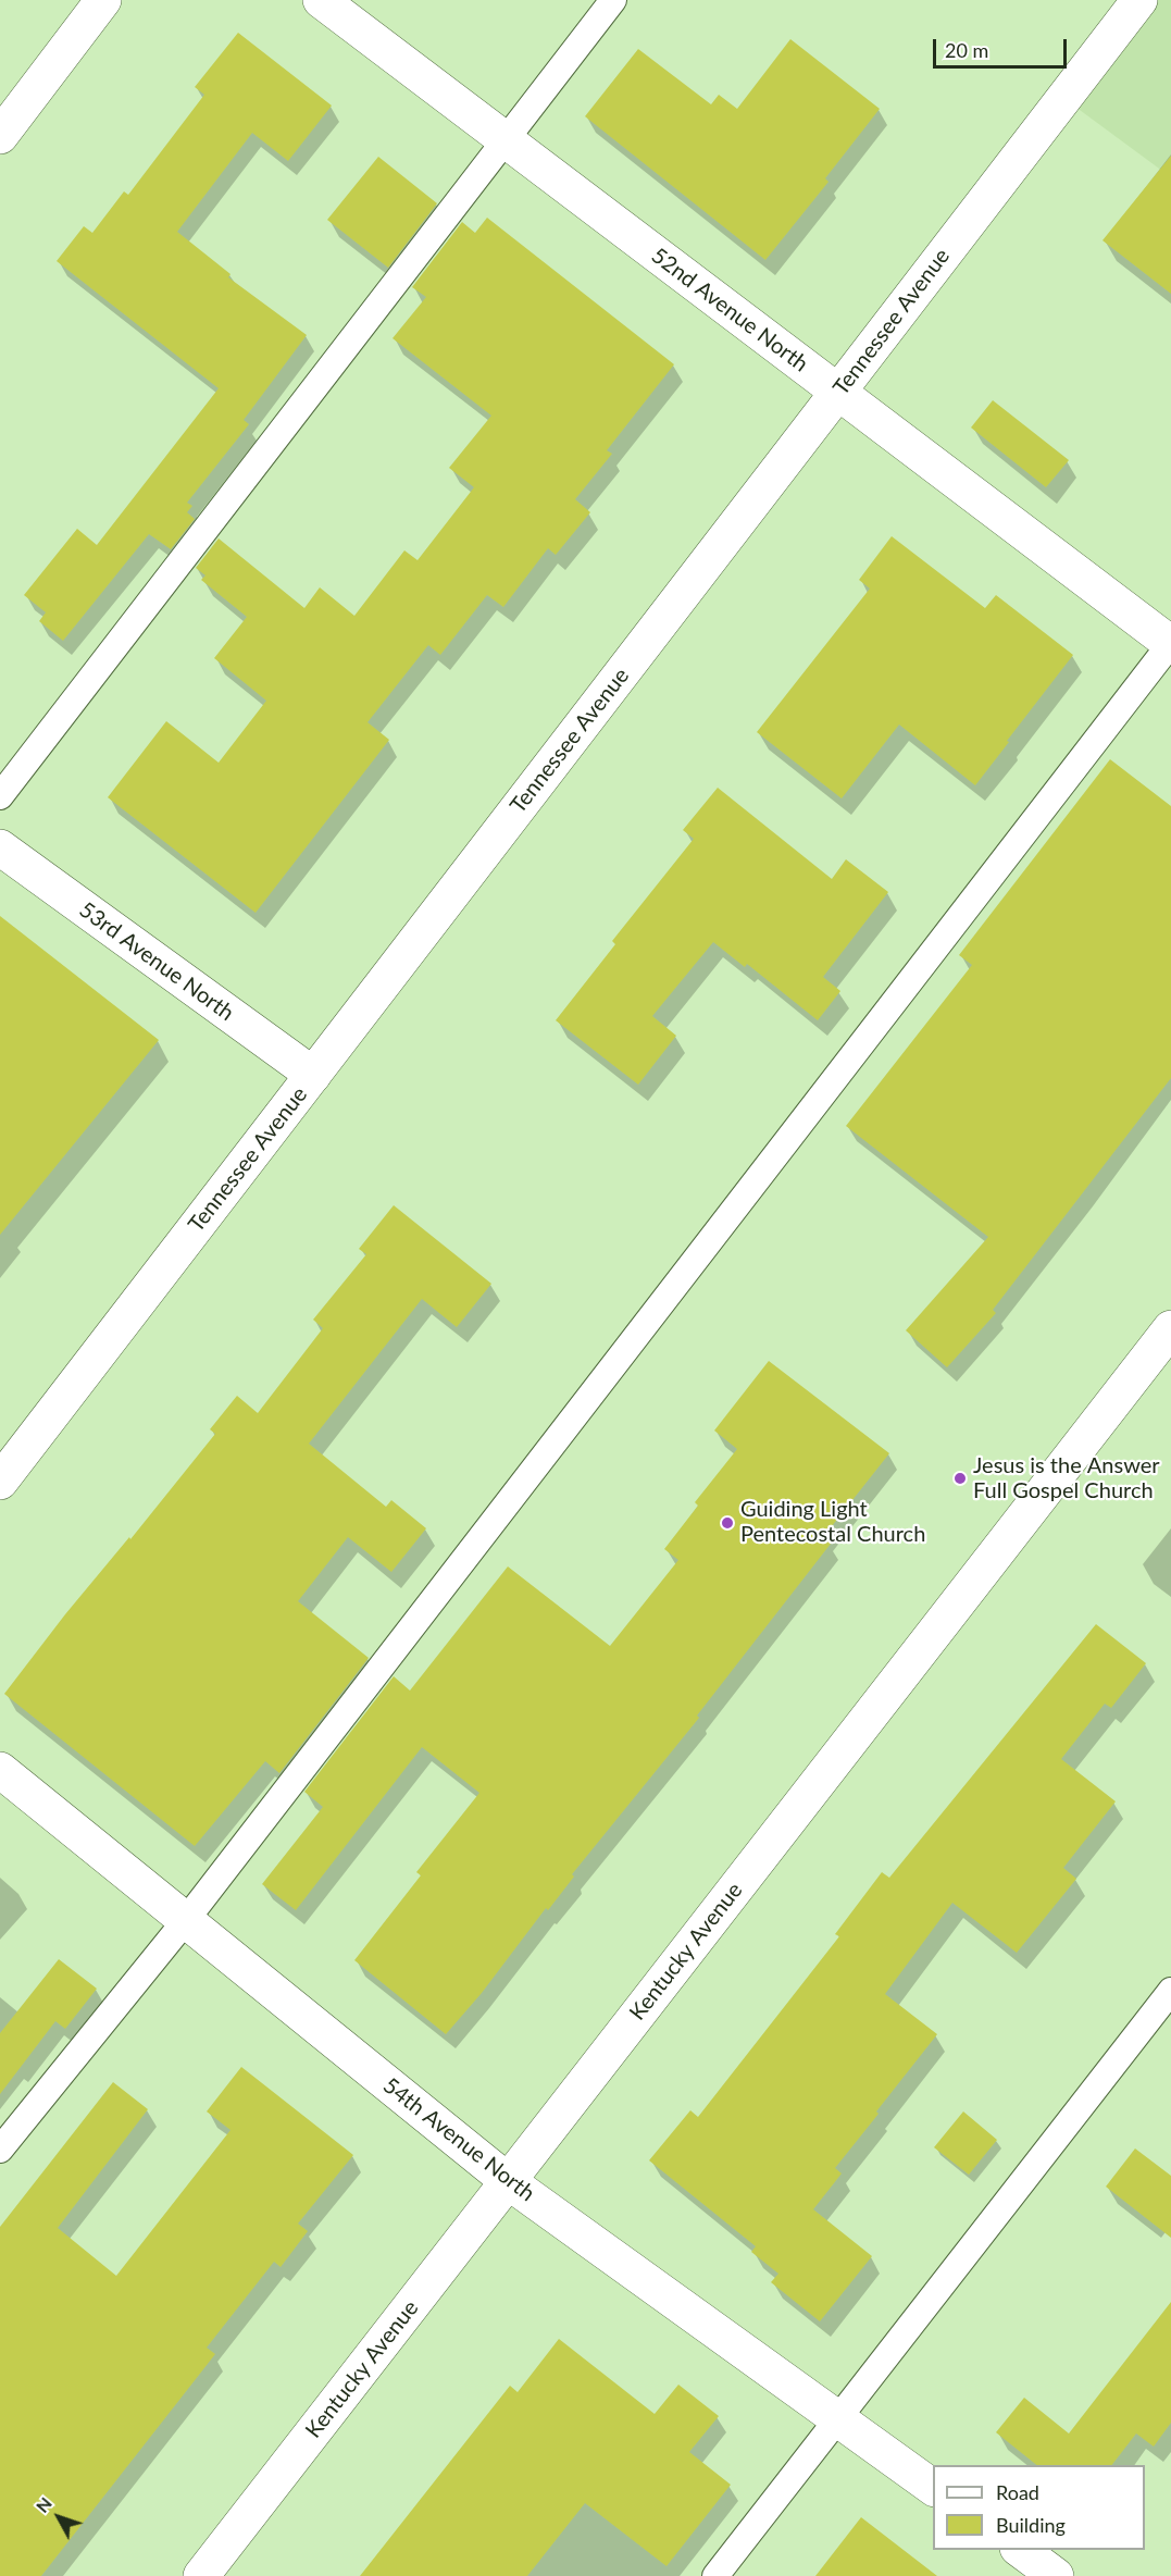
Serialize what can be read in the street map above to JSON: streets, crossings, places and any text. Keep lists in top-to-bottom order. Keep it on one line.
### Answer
{"streets":{"street":["52nd Avenue North","Tennessee Avenue","53rd Avenue North","Kentucky Avenue","54th Avenue North"]},"crossings":[["52nd Avenue North","Tennessee Avenue"],["Tennessee Avenue","53rd Avenue North"],["Kentucky Avenue","54th Avenue North"]],"places":["Jesus is the Answer Full Gospel Church","Guiding Light Pentecostal Church"],"legend":["Road","Building"],"scale_bar":"20 m","north":"top left"}
